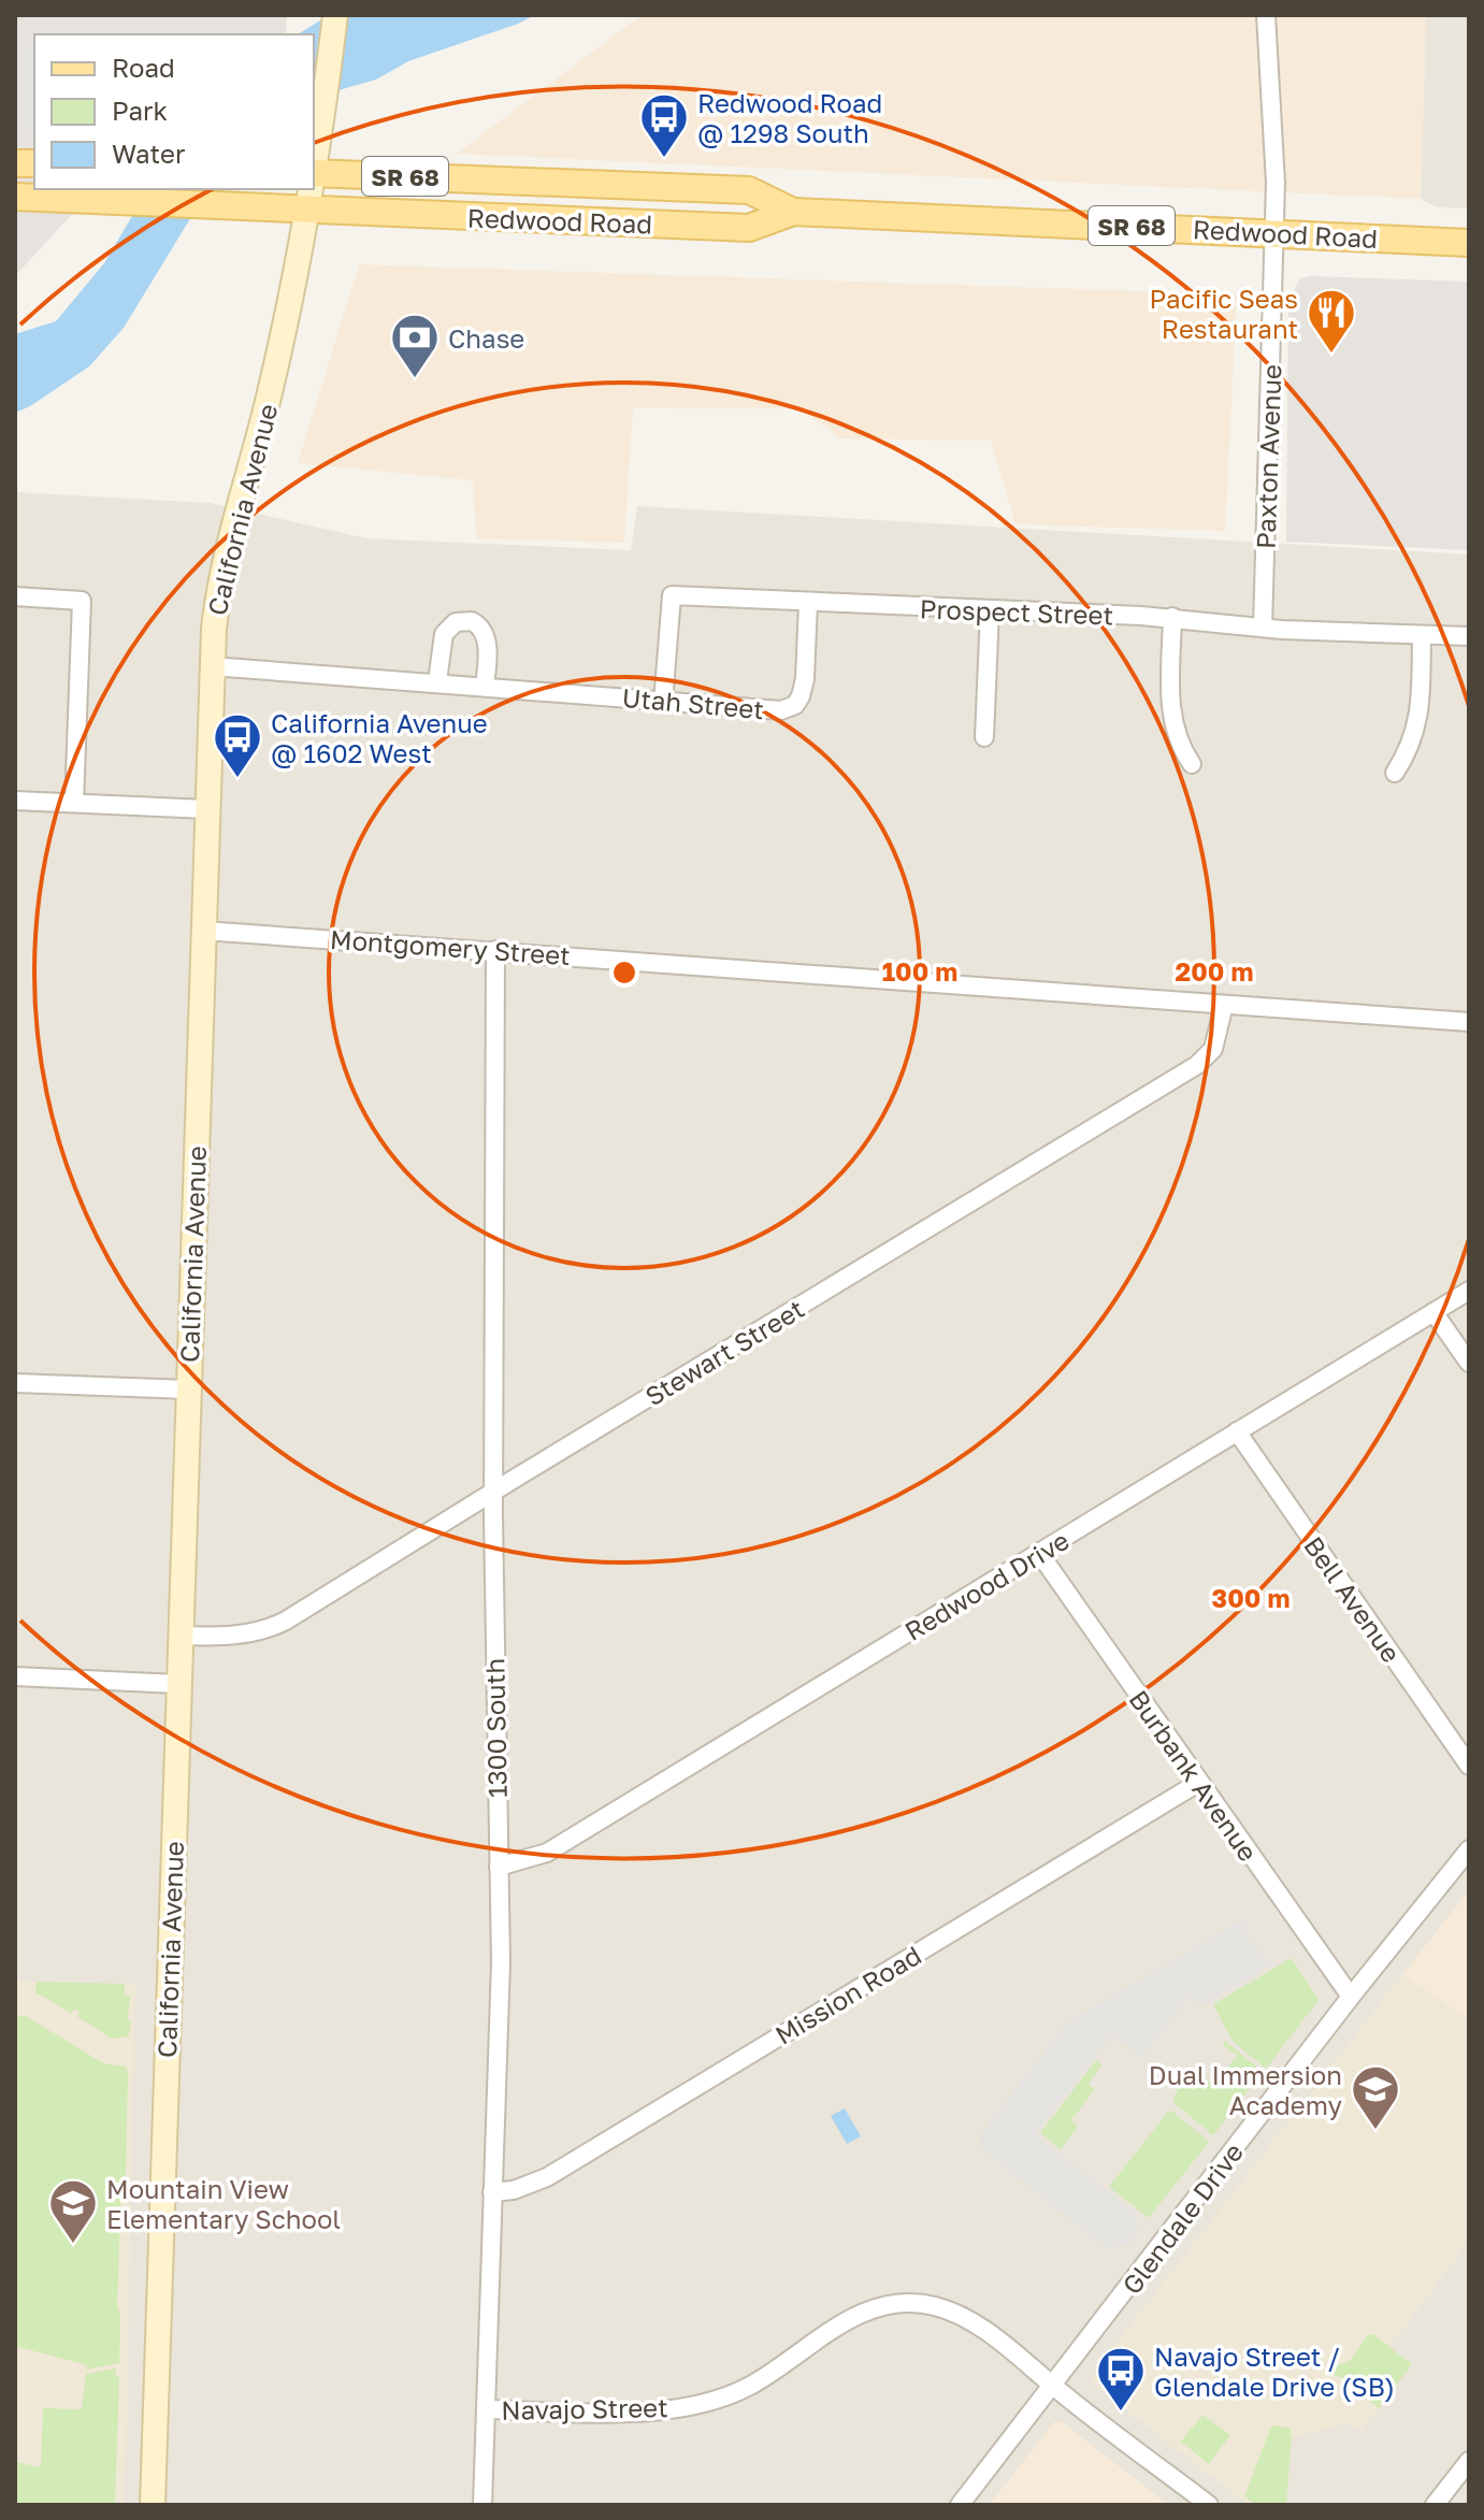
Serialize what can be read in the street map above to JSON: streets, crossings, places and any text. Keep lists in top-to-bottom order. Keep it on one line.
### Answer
{"streets":{"main road":["SR 68","Redwood Road","California Avenue"],"street":["Paxton Avenue","Prospect Street","Utah Street","Montgomery Street","Stewart Street","Redwood Drive","Bell Avenue","1300 South","Burbank Avenue","Mission Road","Glendale Drive","Navajo Street"]},"crossings":[["Redwood Road","Paxton Avenue"],["Redwood Road","California Avenue"],["Paxton Avenue","Prospect Street"],["California Avenue","Utah Street"],["California Avenue","Montgomery Street"],["California Avenue","Stewart Street"],["Prospect Street","Utah Street"],["Montgomery Street","Stewart Street"],["Montgomery Street","1300 South"],["Stewart Street","1300 South"],["Redwood Drive","Bell Avenue"],["Redwood Drive","1300 South"],["Redwood Drive","Burbank Avenue"],["1300 South","Mission Road"],["1300 South","Navajo Street"],["Burbank Avenue","Mission Road"],["Burbank Avenue","Glendale Drive"],["Glendale Drive","Navajo Street"]],"places":{"bus stop":["Redwood Road @ 1298 South","California Avenue @ 1602 West","Navajo Street / Glendale Drive (SB)"],"restaurant":["Pacific Seas Restaurant"],"bank":["Chase"],"school or university":["Dual Immersion Academy","Mountain View Elementary School"]},"legend":["Road","Park","Water"],"rings":["100 m","200 m","300 m"]}
